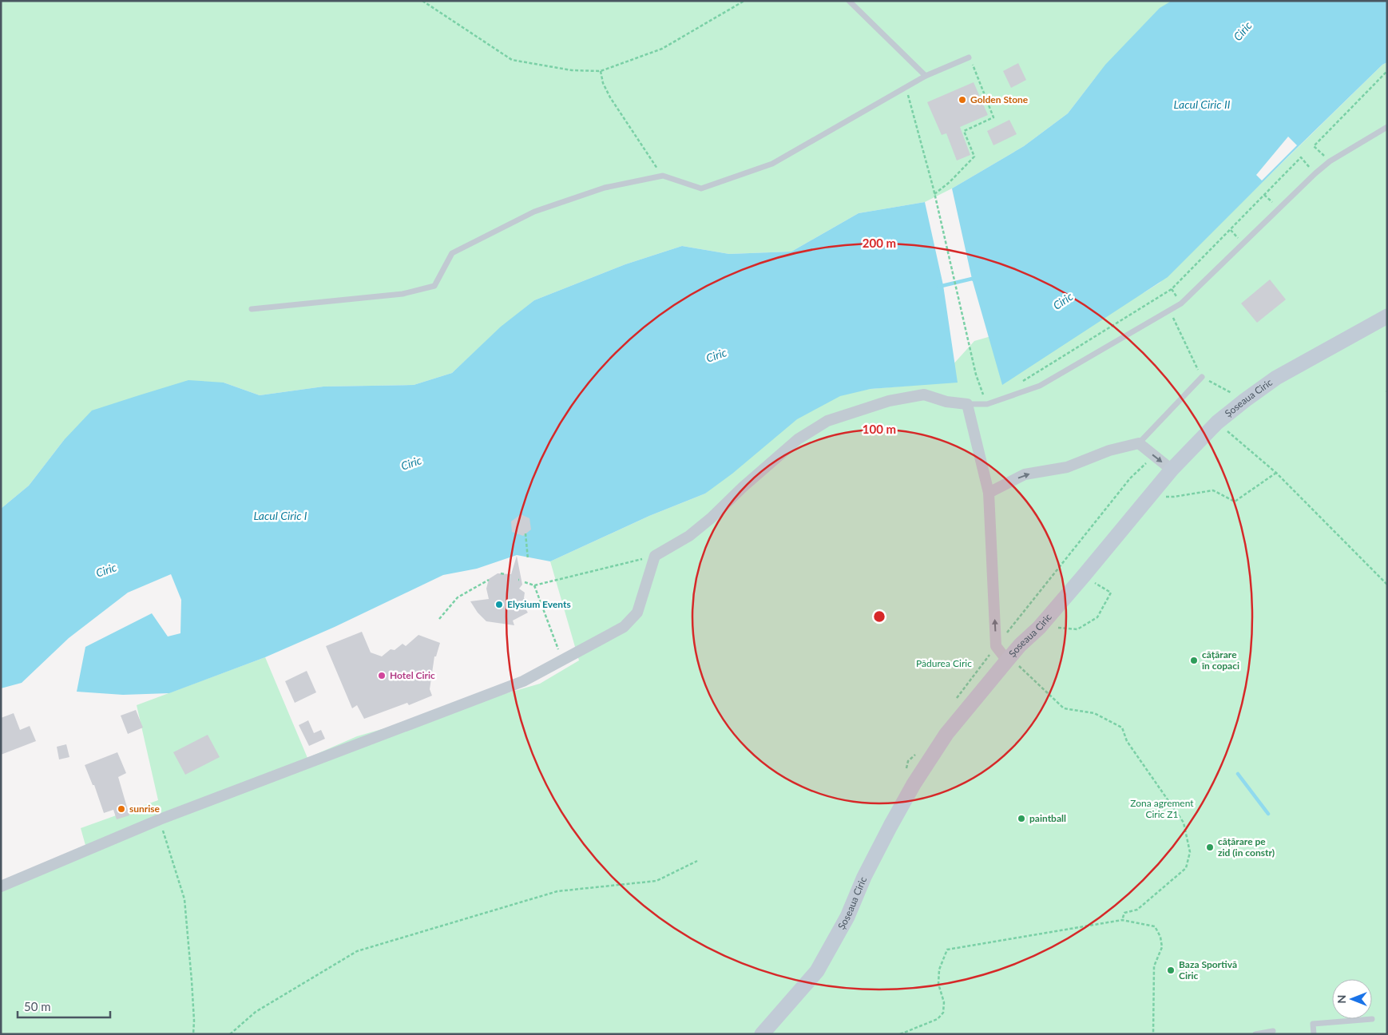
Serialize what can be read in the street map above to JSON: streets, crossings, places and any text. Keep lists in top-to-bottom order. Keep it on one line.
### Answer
{"streets":{"main road":["Șoseaua Ciric"]},"water":["Ciric","Lacul Ciric II","Lacul Ciric I"],"parks":["Pădurea Ciric","Zona agrement Ciric Z1"],"places":["Golden Stone","Elysium Events","cățărare în copaci","Hotel Ciric","sunrise","paintball","cățărare pe zid (in constr)","Baza Sportivă Ciric"],"scale_bar":"50 m","north":"left","rings":["200 m","100 m"]}
